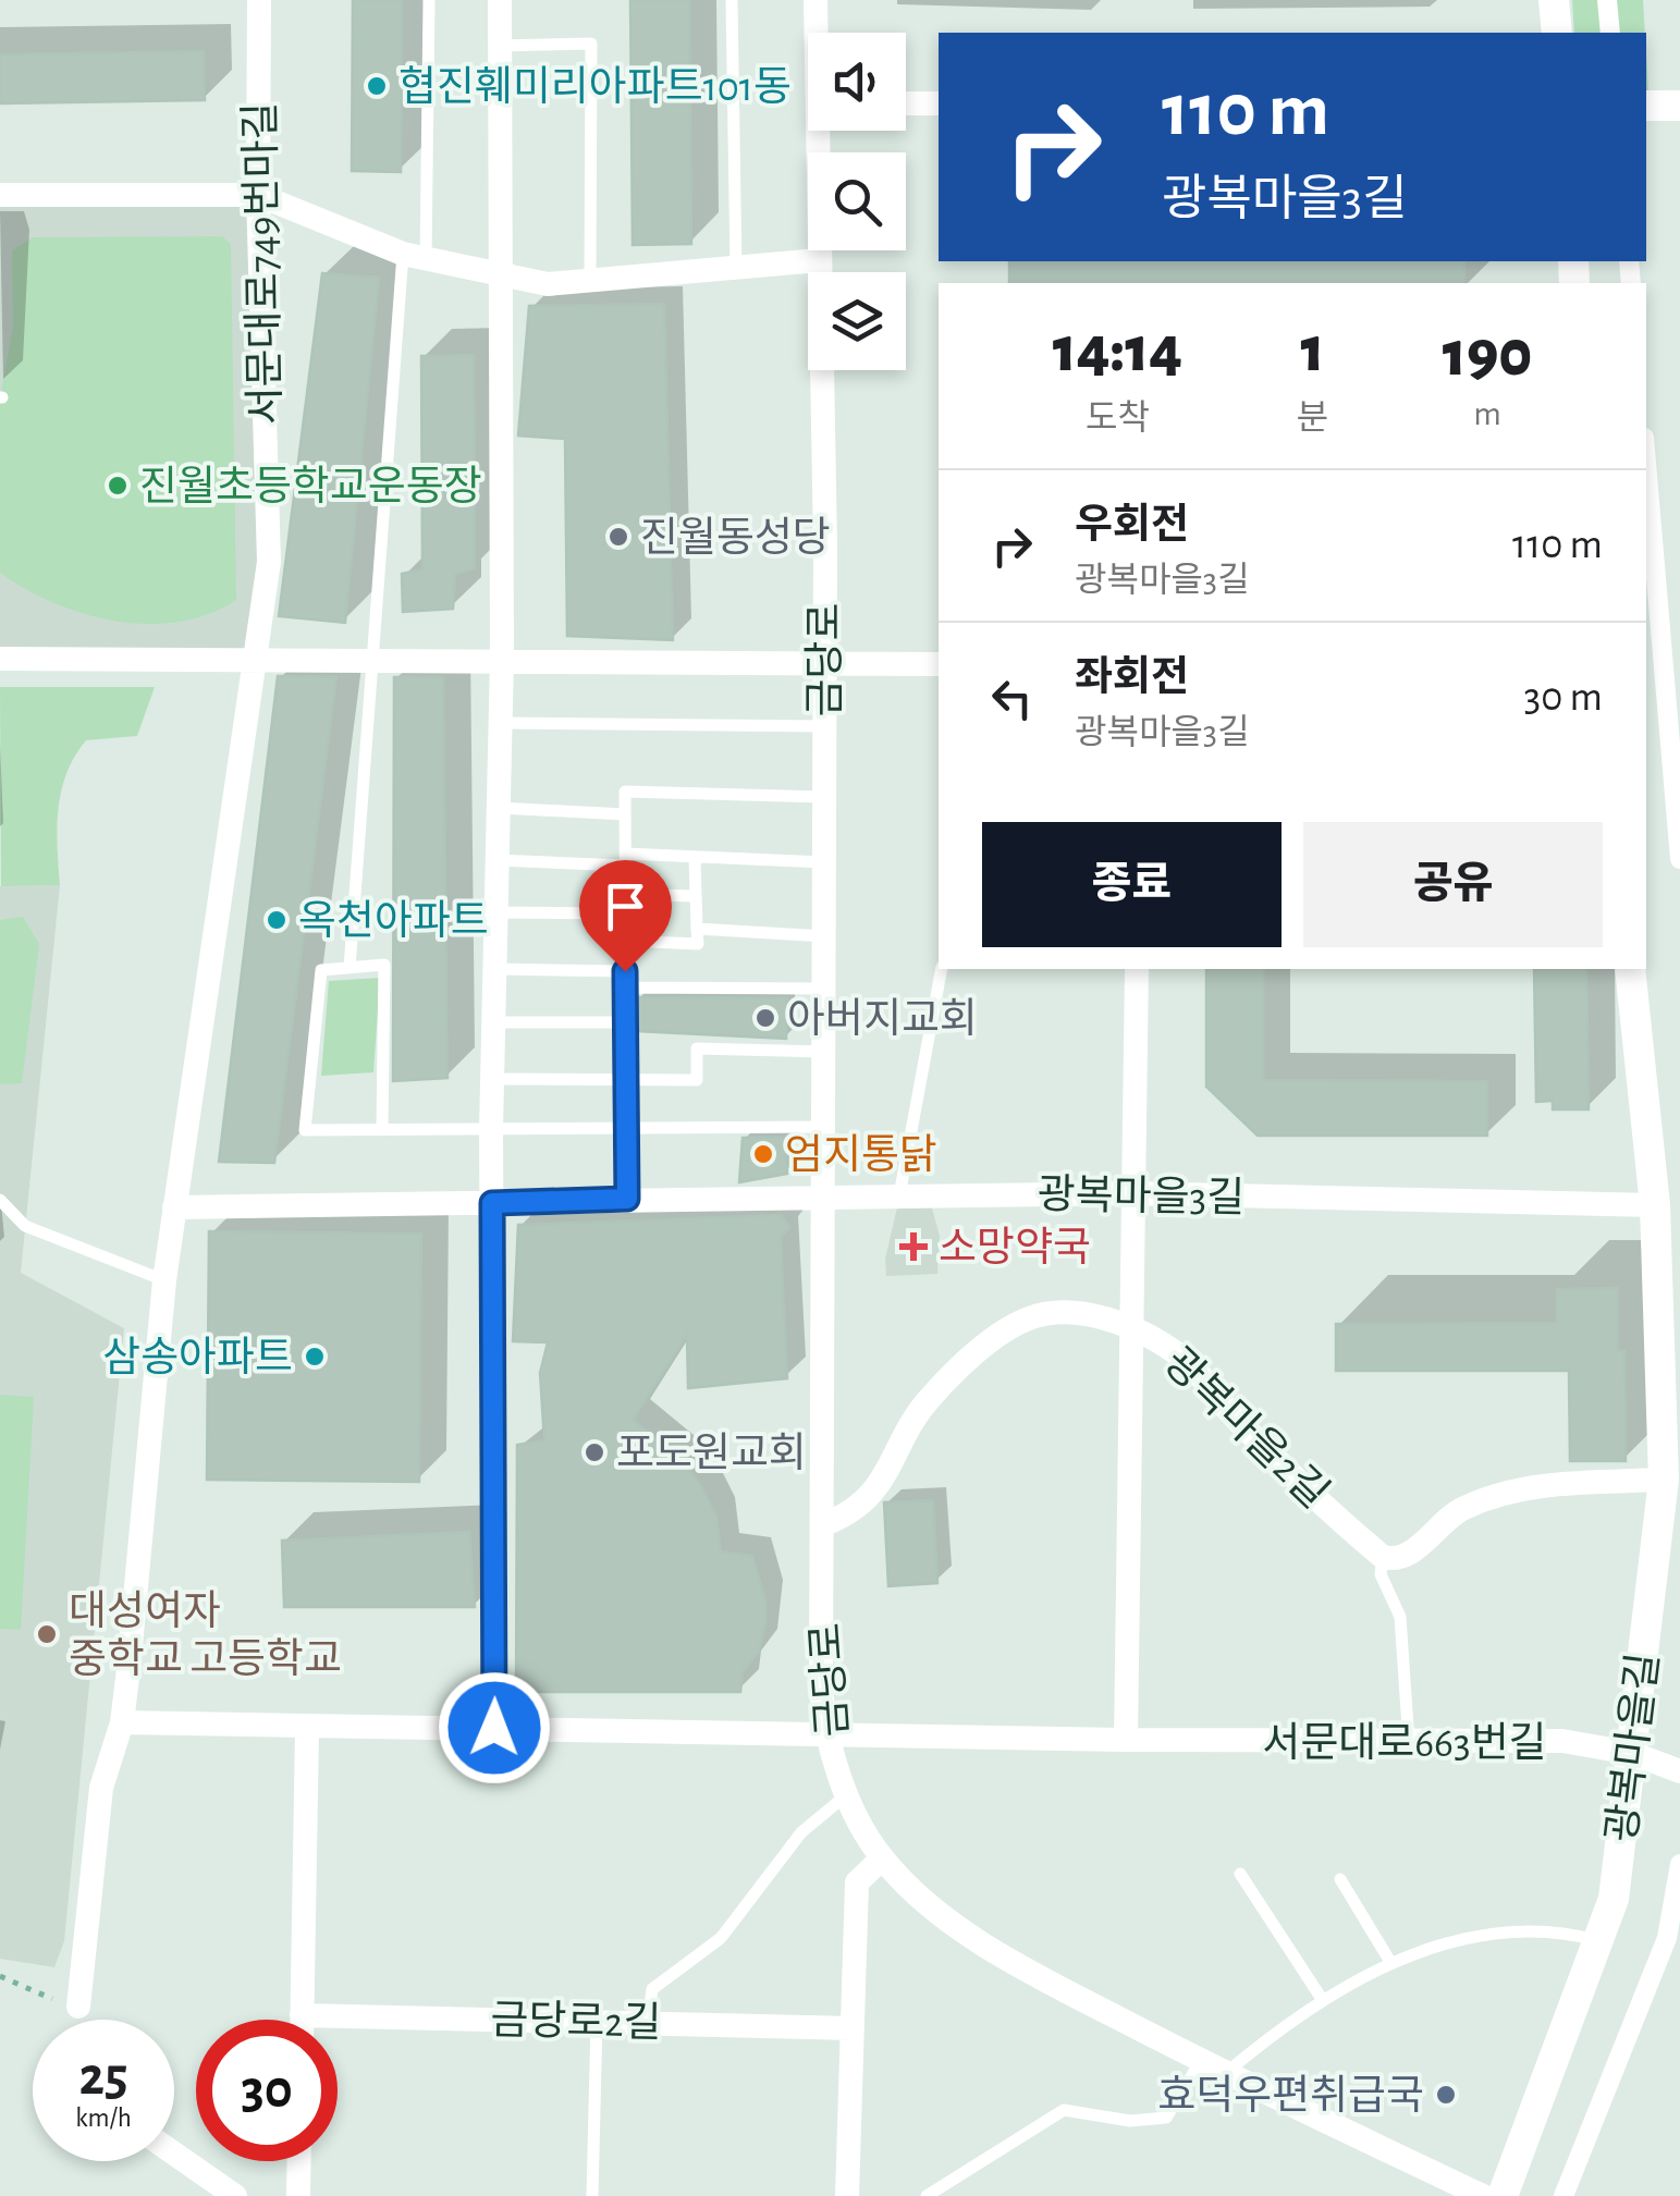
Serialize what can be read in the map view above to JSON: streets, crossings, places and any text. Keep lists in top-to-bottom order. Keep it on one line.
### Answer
{"streets":{"street":["서문대로749번마길","금당로","광복마을3길","광복마을2길","서문대로663번길","광복마을길","금당로2길"]},"crossings":[["서문대로749번마길","광복마을3길"],["서문대로749번마길","서문대로663번길"],["금당로","광복마을3길"],["금당로","광복마을2길"],["금당로","서문대로663번길"],["광복마을3길","광복마을길"],["서문대로663번길","광복마을길"]],"places":{"other":["협진훼미리아파트101동","진월초등학교운동장","진월동성당","옥천아파트","아버지교회","엄지통닭","삼송아파트","포도원교회","대성여자 중학교 고등학교","효덕우편취급국"],"health":["소망약국"]},"page":{"turn":["110 m","광복마을3길"],"eta":["14:14","도착","1","분","190","m"],"list":[{"name":"우회전","note":"광복마을3길","value":"110 m"},{"name":"좌회전","note":"광복마을3길","value":"30 m"}],"buttons":["종료","공유"],"speed":"25 km/h","limit":"30"}}
